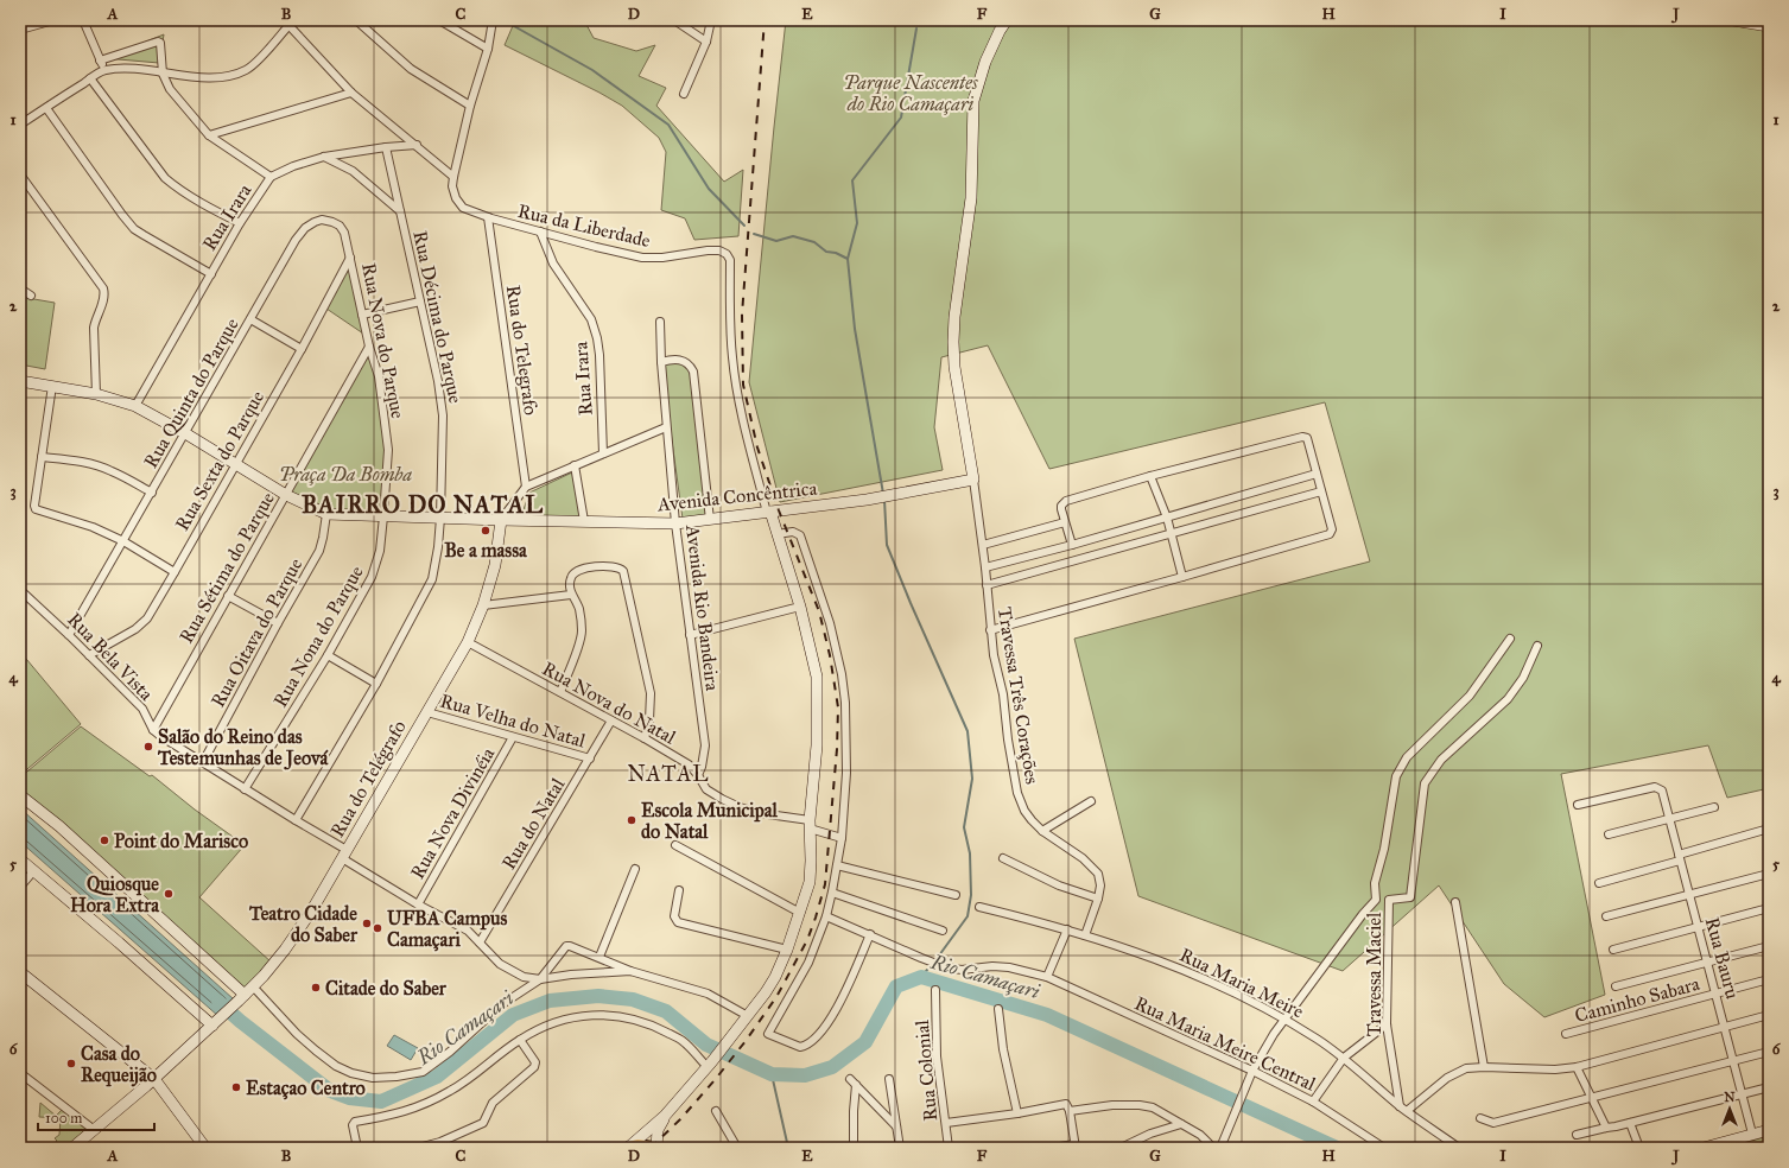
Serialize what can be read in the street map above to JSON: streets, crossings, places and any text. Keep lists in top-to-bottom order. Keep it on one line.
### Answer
{"streets":{"street":["Rua Irara","Rua da Liberdade","Rua Décima do Parque","Rua Nova do Parque","Rua do Telegrafo","Rua Quinta do Parque","Rua Sexta do Parque","Avenida Concêntrica","Rua Sétima do Parque","Avenida Rio Bandeira","Rua Oitava do Parque","Rua Nona do Parque","Rua Bela Vista","Travessa Três Corações","Rua Nova do Natal","Rua Velha do Natal","Rua do Telégrafo","Rua Nova Divinéia","Rua do Natal","Rua Bauru","Travessa Maciel","Rua Maria Meire","Caminho Sabara","Rua Maria Meire Central","Rua Colonial"]},"crossings":[["Rua Irara","Rua da Liberdade"],["Rua Irara","Rua Décima do Parque"],["Rua Irara","Avenida Concêntrica"],["Rua da Liberdade","Rua do Telegrafo"],["Rua da Liberdade","Avenida Concêntrica"],["Rua Décima do Parque","Avenida Concêntrica"],["Rua Décima do Parque","Rua Bela Vista"],["Rua Nova do Parque","Rua Quinta do Parque"],["Rua Nova do Parque","Rua Sexta do Parque"],["Rua Nova do Parque","Avenida Concêntrica"],["Rua Nova do Parque","Rua Sétima do Parque"],["Rua Nova do Parque","Rua Nona do Parque"],["Rua Quinta do Parque","Rua Sexta do Parque"],["Rua Quinta do Parque","Avenida Concêntrica"],["Rua Quinta do Parque","Rua Bela Vista"],["Rua Sexta do Parque","Avenida Concêntrica"],["Rua Sexta do Parque","Rua Bela Vista"],["Avenida Concêntrica","Rua Sétima do Parque"],["Avenida Concêntrica","Avenida Rio Bandeira"],["Avenida Concêntrica","Rua Oitava do Parque"],["Avenida Concêntrica","Rua Nona do Parque"],["Avenida Concêntrica","Travessa Três Corações"],["Avenida Concêntrica","Rua do Telégrafo"],["Rua Sétima do Parque","Rua Bela Vista"],["Avenida Rio Bandeira","Rua Nova do Natal"],["Rua Oitava do Parque","Rua Bela Vista"],["Rua Nona do Parque","Rua Bela Vista"],["Rua Bela Vista","Rua do Telégrafo"],["Rua Bela Vista","Rua Nova Divinéia"],["Rua Bela Vista","Rua do Natal"],["Travessa Três Corações","Rua Maria Meire"],["Rua Nova do Natal","Rua do Telégrafo"],["Rua Nova do Natal","Rua do Natal"],["Rua Velha do Natal","Rua do Telégrafo"],["Rua Velha do Natal","Rua Nova Divinéia"],["Rua Velha do Natal","Rua do Natal"],["Rua Bauru","Caminho Sabara"],["Travessa Maciel","Rua Maria Meire"]],"districts":["BAIRRO DO NATAL","NATAL"],"water":["Rio Camaçari"],"parks":["Parque Nascentes do Rio Camaçari","Praça Da Bomba"],"places":["Be a massa","Salão do Reino das Testemunhas de Jeová","Escola Municipal do Natal","Point do Marisco","Quiosque Hora Extra","Teatro Cidade do Saber","UFBA Campus Camaçari","Citade do Saber","Casa do Requeijão","Estaçao Centro"],"scale_bar":"100 m","north":"top","grid":{"columns":["A","B","C","D","E","F","G","H","I","J"],"rows":["1","2","3","4","5","6"]}}
